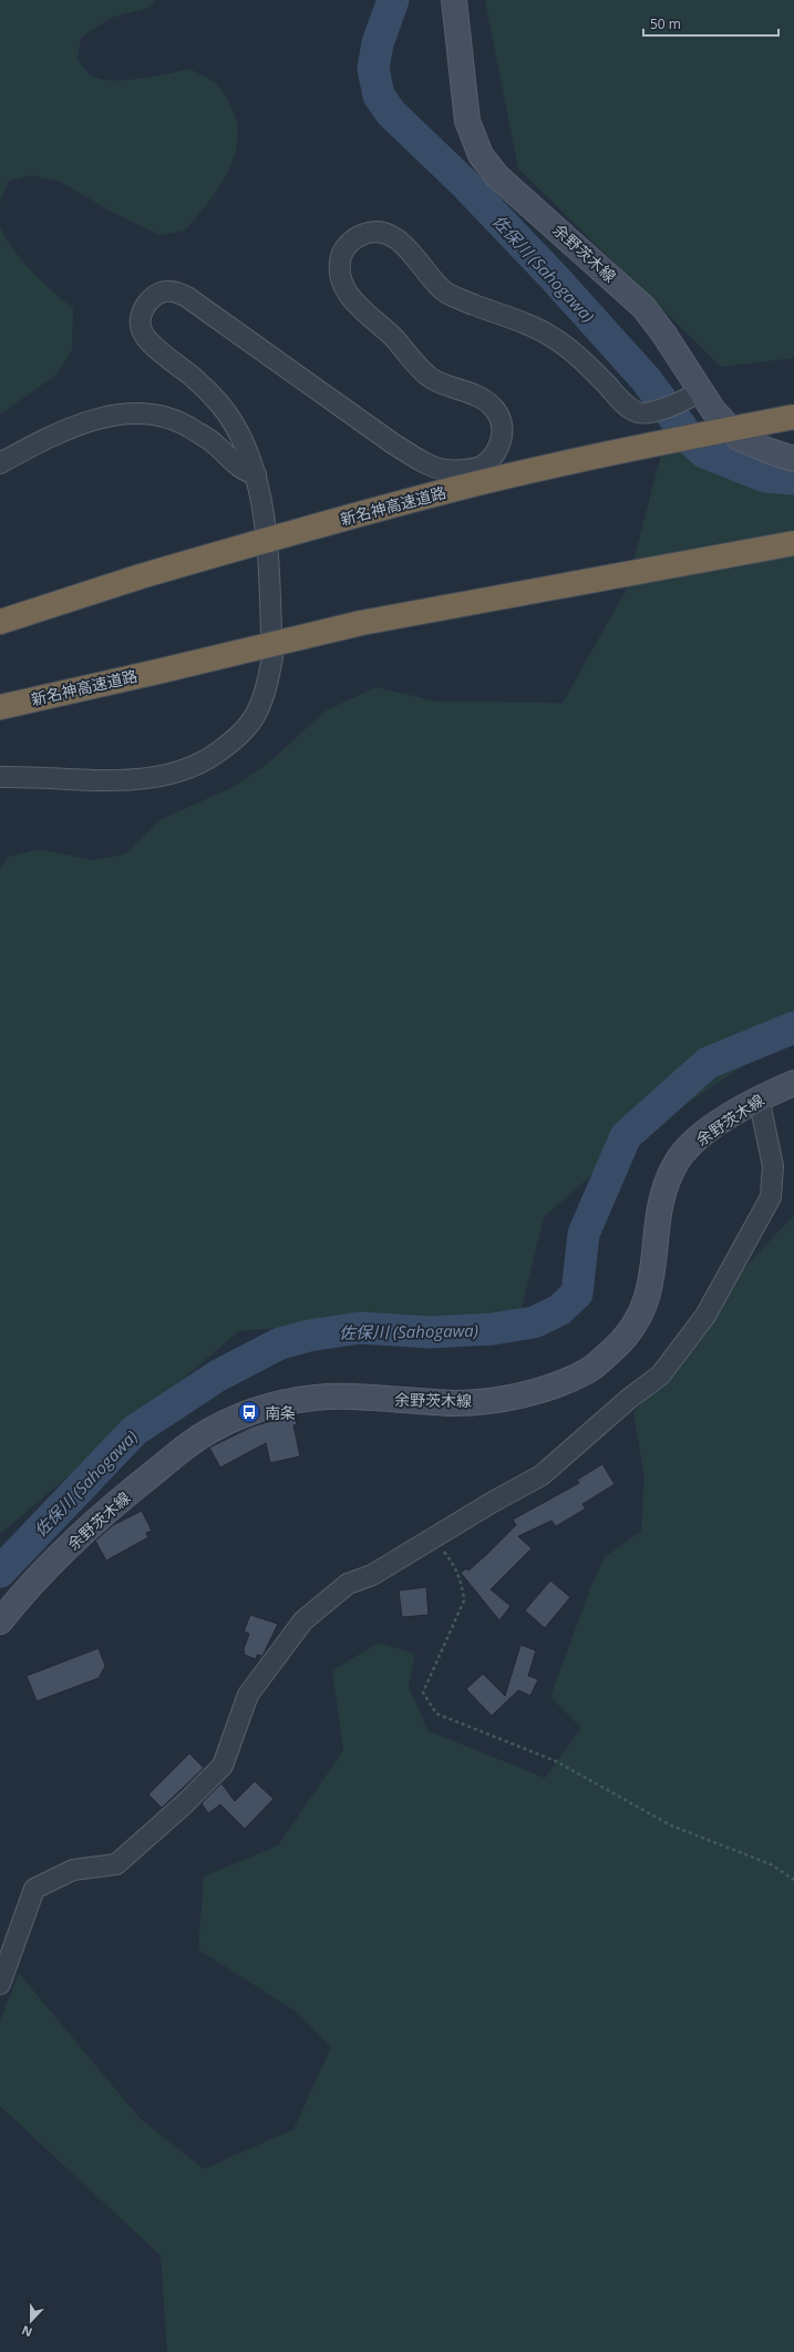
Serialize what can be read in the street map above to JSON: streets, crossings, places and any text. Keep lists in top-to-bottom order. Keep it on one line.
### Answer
{"streets":{"highway":["新名神高速道路"],"main road":["余野茨木線"]},"water":["佐保川 (Sahogawa)"],"places":{"bus stop":["南条"]},"scale_bar":"50 m","north":"bottom"}
